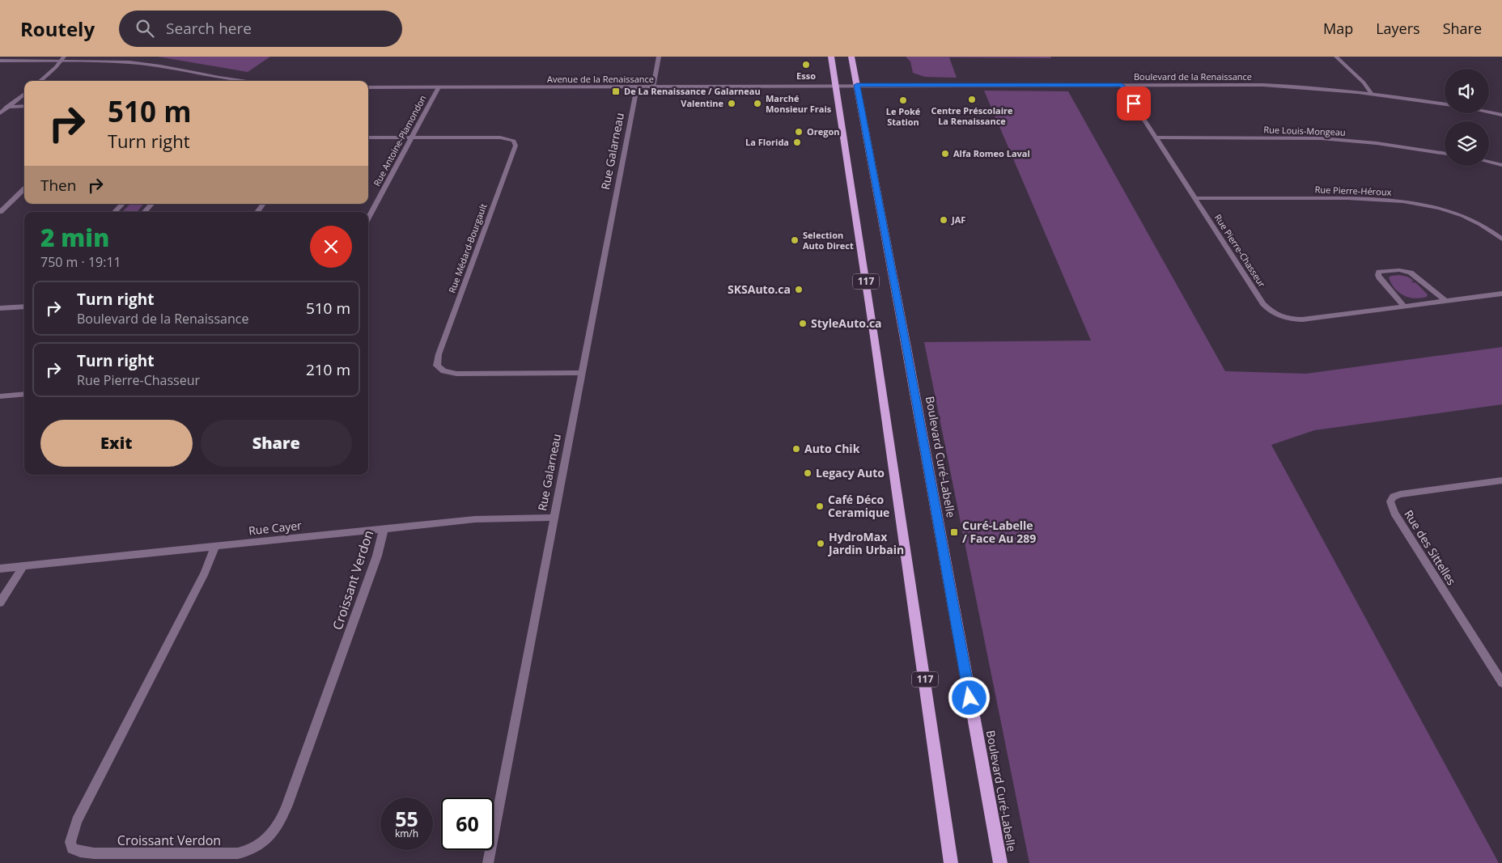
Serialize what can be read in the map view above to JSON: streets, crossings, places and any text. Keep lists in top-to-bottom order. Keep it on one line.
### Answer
{"streets":{"main road":["117","Boulevard Curé-Labelle"],"street":["Boulevard de la Renaissance","Avenue de la Renaissance","Rue Louis-Mongeau","Rue Antoine-Plamondon","Rue Galarneau","Rue Pierre-Héroux","Rue Médard-Bourgault","Rue Pierre-Chasseur","Rue Cayer","Rue des Sittelles","Croissant Verdon"]},"crossings":[["Boulevard de la Renaissance","Avenue de la Renaissance"],["Boulevard de la Renaissance","Rue Pierre-Chasseur"],["Boulevard de la Renaissance","117"],["Boulevard de la Renaissance","Boulevard Curé-Labelle"],["Avenue de la Renaissance","Rue Antoine-Plamondon"],["Avenue de la Renaissance","Rue Galarneau"],["Avenue de la Renaissance","117"],["Rue Louis-Mongeau","Rue Pierre-Chasseur"],["Rue Antoine-Plamondon","Rue Médard-Bourgault"],["Rue Galarneau","Rue Médard-Bourgault"],["Rue Galarneau","Rue Cayer"],["Rue Pierre-Héroux","Rue Pierre-Chasseur"],["Rue Cayer","Croissant Verdon"]],"places":{"other":["Esso","Centre Préscolaire La Renaissance","Le Poké Station","Valentine","Marché Monsieur Frais","Oregon","La Florida","Alfa Romeo Laval","JAF","Selection Auto Direct","SKSAuto.ca","StyleAuto.ca","Auto Chik","Legacy Auto","Café Déco Ceramique","HydroMax Jardin Urbain"],"transit":["De La Renaissance / Galarneau","Curé-Labelle / Face Au 289"]},"page":{"header":"Routely","search":"Search here","nav":["Map","Layers","Share"],"turn":["510 m","Turn right"],"then":"Then","heading":["2 min","750 m · 19:11"],"list":[{"name":"Turn right","note":"Boulevard de la Renaissance","value":"510 m"},{"name":"Turn right","note":"Rue Pierre-Chasseur","value":"210 m"}],"buttons":["Exit","Share"],"speed":"55 km/h","limit":"60"}}
